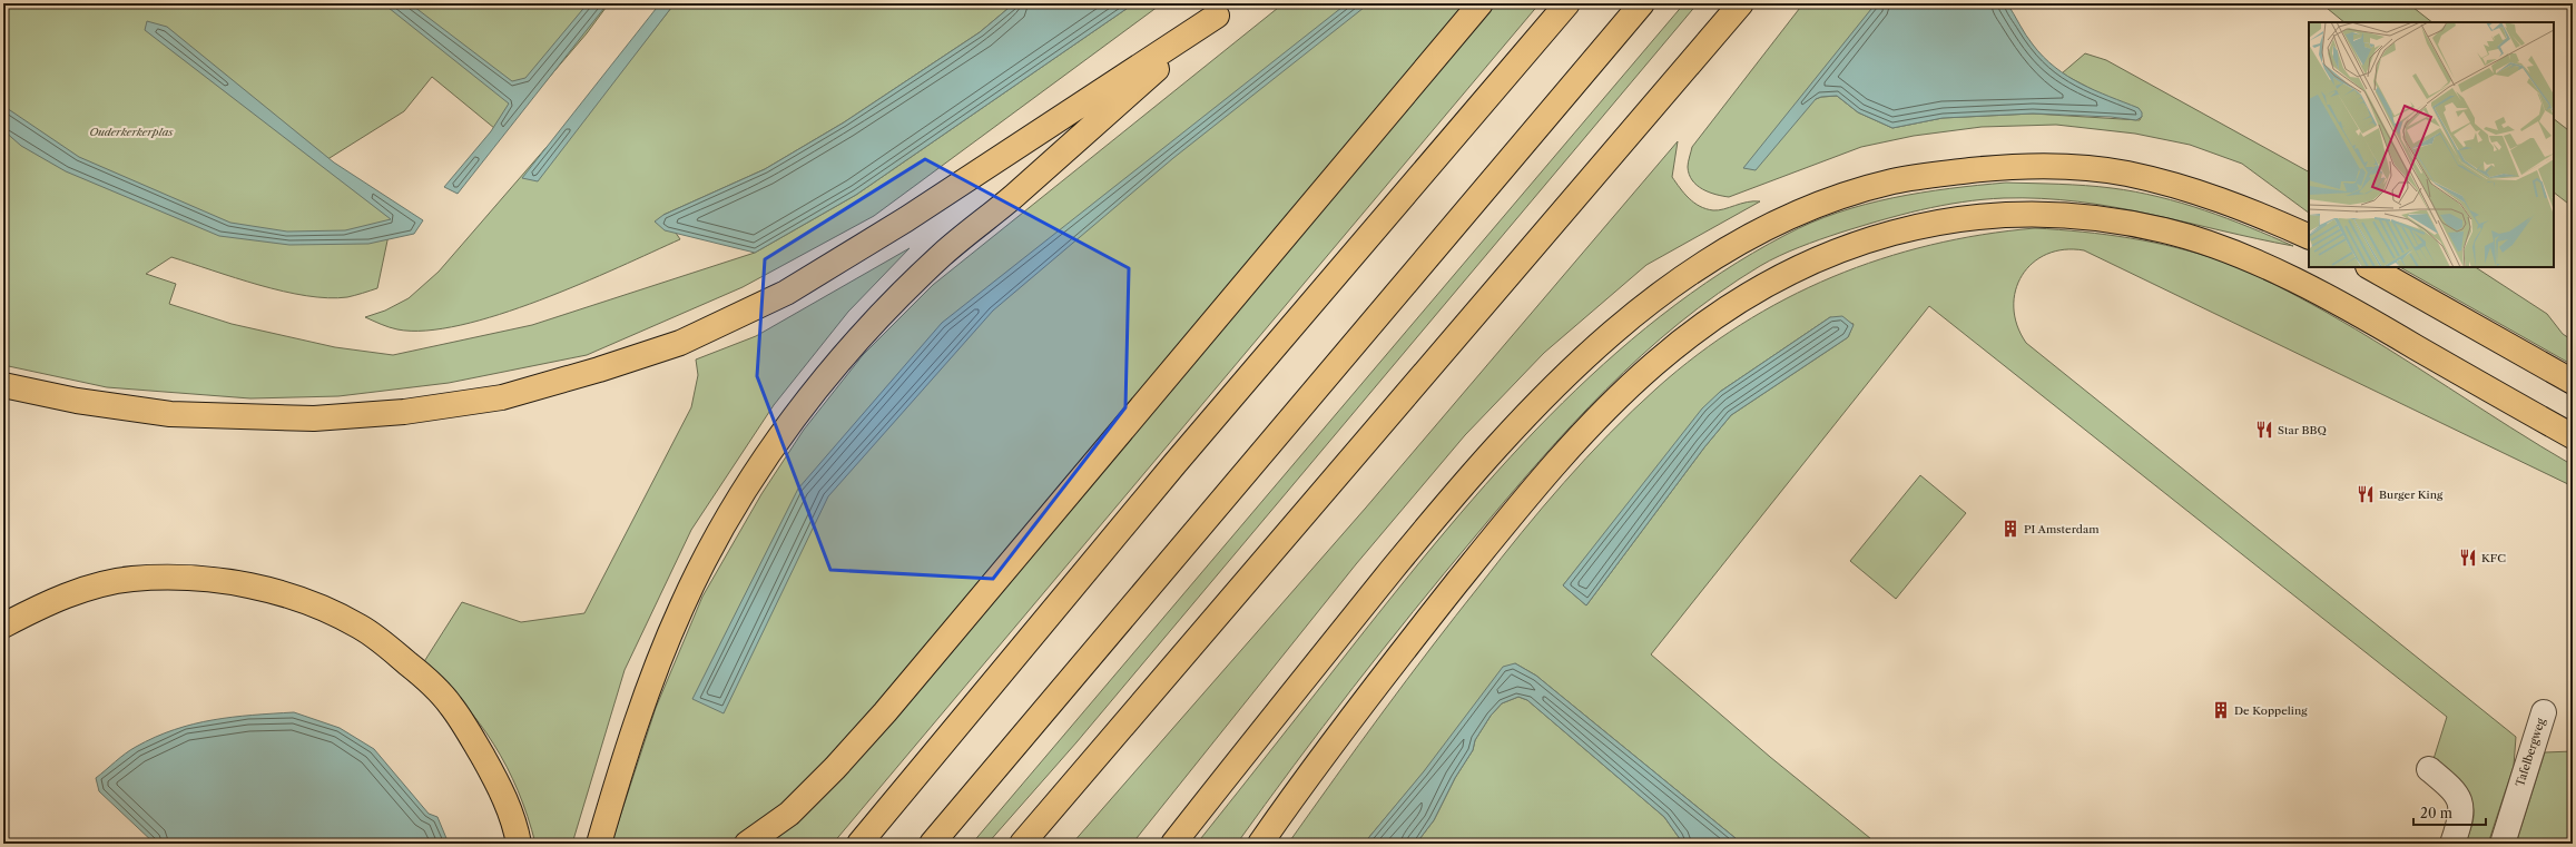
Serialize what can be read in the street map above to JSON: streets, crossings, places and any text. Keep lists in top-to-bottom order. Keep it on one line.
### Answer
{"streets":{"street":["Tafelbergweg"]},"parks":["Ouderkerkerplas"],"places":{"restaurant":["Star BBQ","Burger King","KFC"],"building":["PI Amsterdam","De Koppeling"]},"scale_bar":"20 m"}
